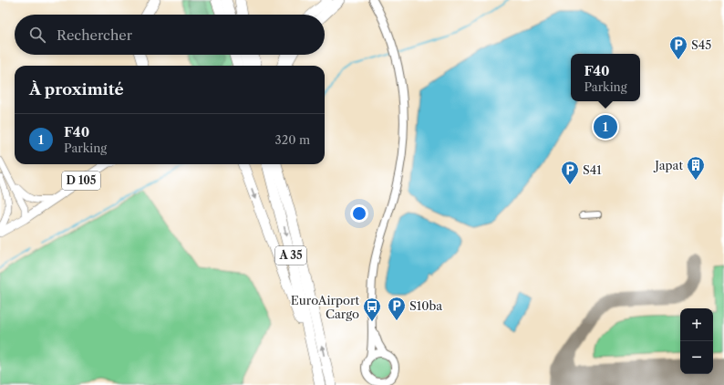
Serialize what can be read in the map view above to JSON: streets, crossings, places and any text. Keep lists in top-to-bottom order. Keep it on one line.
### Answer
{"streets":{"highway":["A 35"],"main road":["D 105"]},"places":{"parking":["S45","S41","S10ba"],"building":["Japat"],"bus stop":["EuroAirport Cargo"]},"page":{"search":"Rechercher","popup":["F40","Parking"],"heading":"À proximité","pins":"1","list":[{"mark":"1","name":"F40","note":"Parking","value":"320 m"}],"map_buttons":["+","−"]}}
